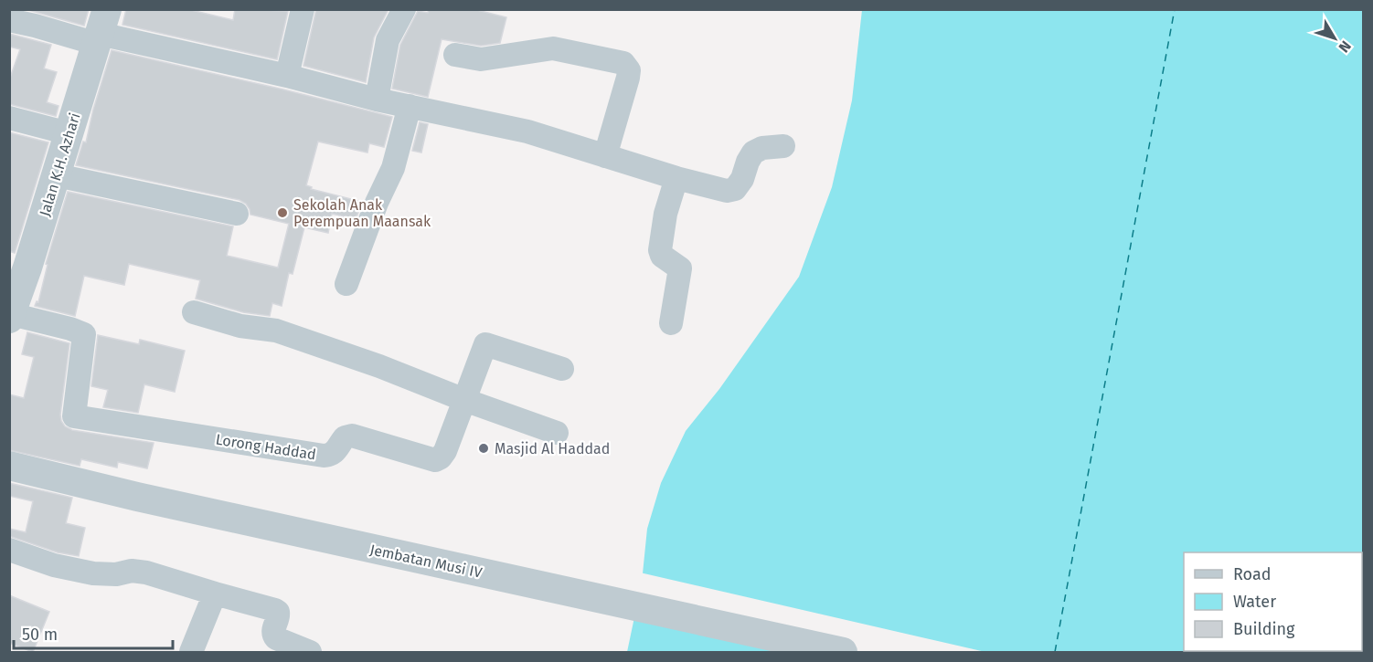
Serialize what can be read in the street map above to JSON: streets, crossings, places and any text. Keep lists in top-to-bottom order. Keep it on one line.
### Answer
{"streets":{"street":["Jalan K.H. Azhari","Lorong Haddad","Jembatan Musi IV"]},"crossings":[["Jalan K.H. Azhari","Lorong Haddad"]],"places":["Sekolah Anak Perempuan Maansak","Masjid Al Haddad"],"legend":["Road","Water","Building"],"scale_bar":"50 m","north":"bottom right"}
